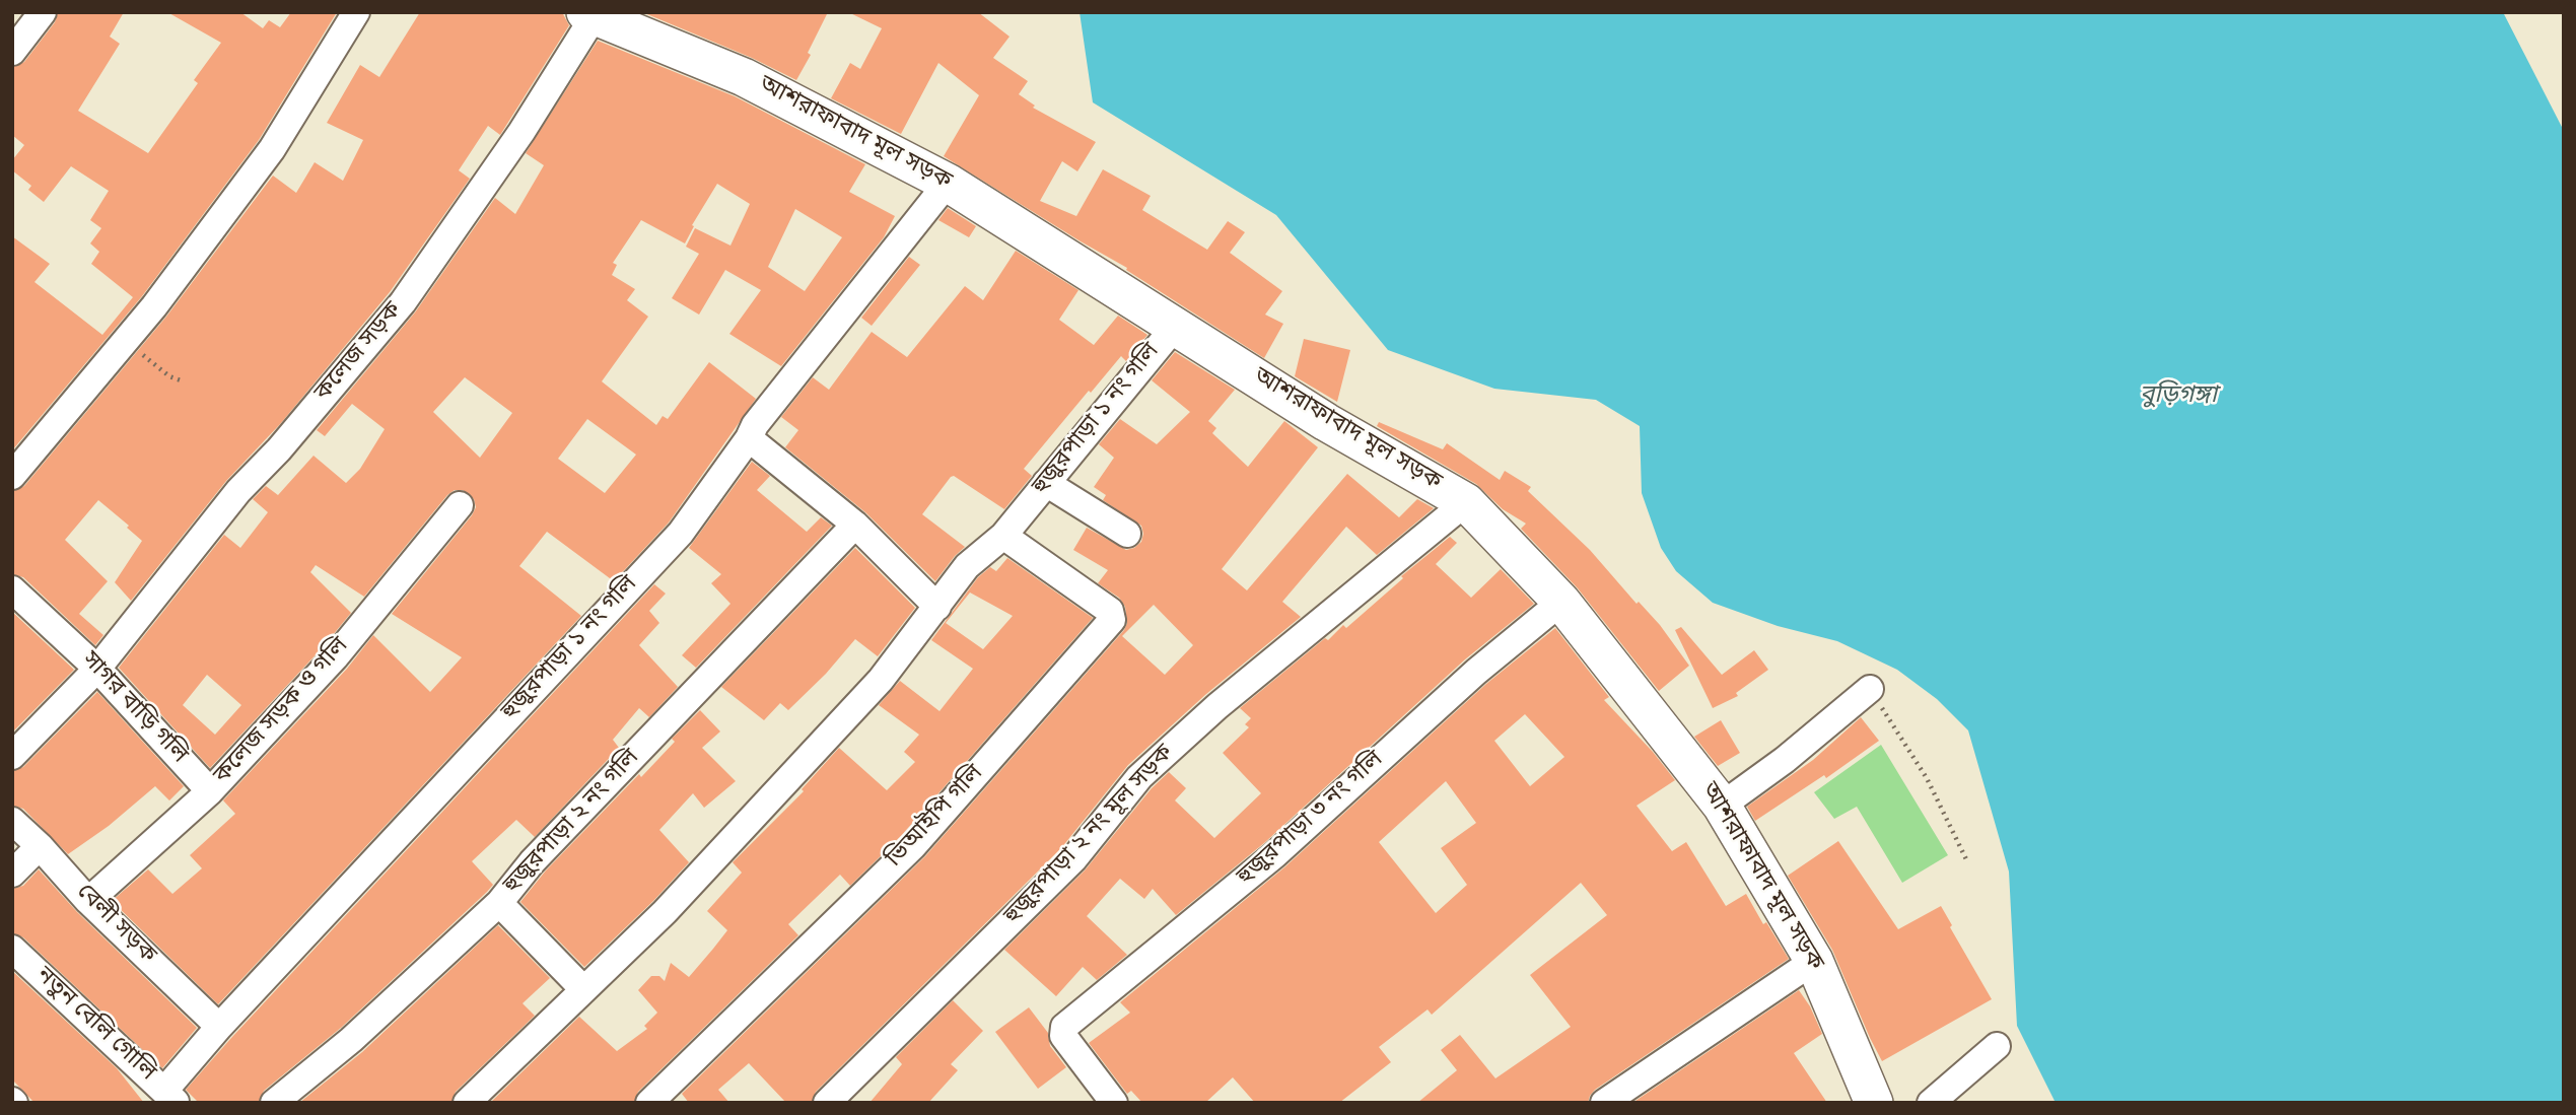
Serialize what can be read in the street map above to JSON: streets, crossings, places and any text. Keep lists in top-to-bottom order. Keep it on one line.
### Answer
{"streets":{"street":["আশরাফাবাদ মূল সড়ক","কলেজ সড়ক","হুজুরপাড়া ১ নং গলি","সাগর বাড়ি গলি","কলেজ সড়ক ও গলি","ভিআইপি গলি","হুজুরপাড়া ৩ নং গলি","হুজুরপাড়া ২ নং গলি","হুজুরপাড়া ২ নং মূল সড়ক","বেলী সড়ক","নতুন বেলি গোলি"]},"crossings":[["আশরাফাবাদ মূল সড়ক","কলেজ সড়ক"],["আশরাফাবাদ মূল সড়ক","হুজুরপাড়া ১ নং গলি"],["আশরাফাবাদ মূল সড়ক","হুজুরপাড়া ৩ নং গলি"],["আশরাফাবাদ মূল সড়ক","হুজুরপাড়া ২ নং মূল সড়ক"],["কলেজ সড়ক","সাগর বাড়ি গলি"],["হুজুরপাড়া ১ নং গলি","ভিআইপি গলি"],["হুজুরপাড়া ১ নং গলি","বেলী সড়ক"],["হুজুরপাড়া ১ নং গলি","নতুন বেলি গোলি"],["সাগর বাড়ি গলি","কলেজ সড়ক ও গলি"],["কলেজ সড়ক ও গলি","বেলী সড়ক"]],"water":["বুড়িগঙ্গা"]}
